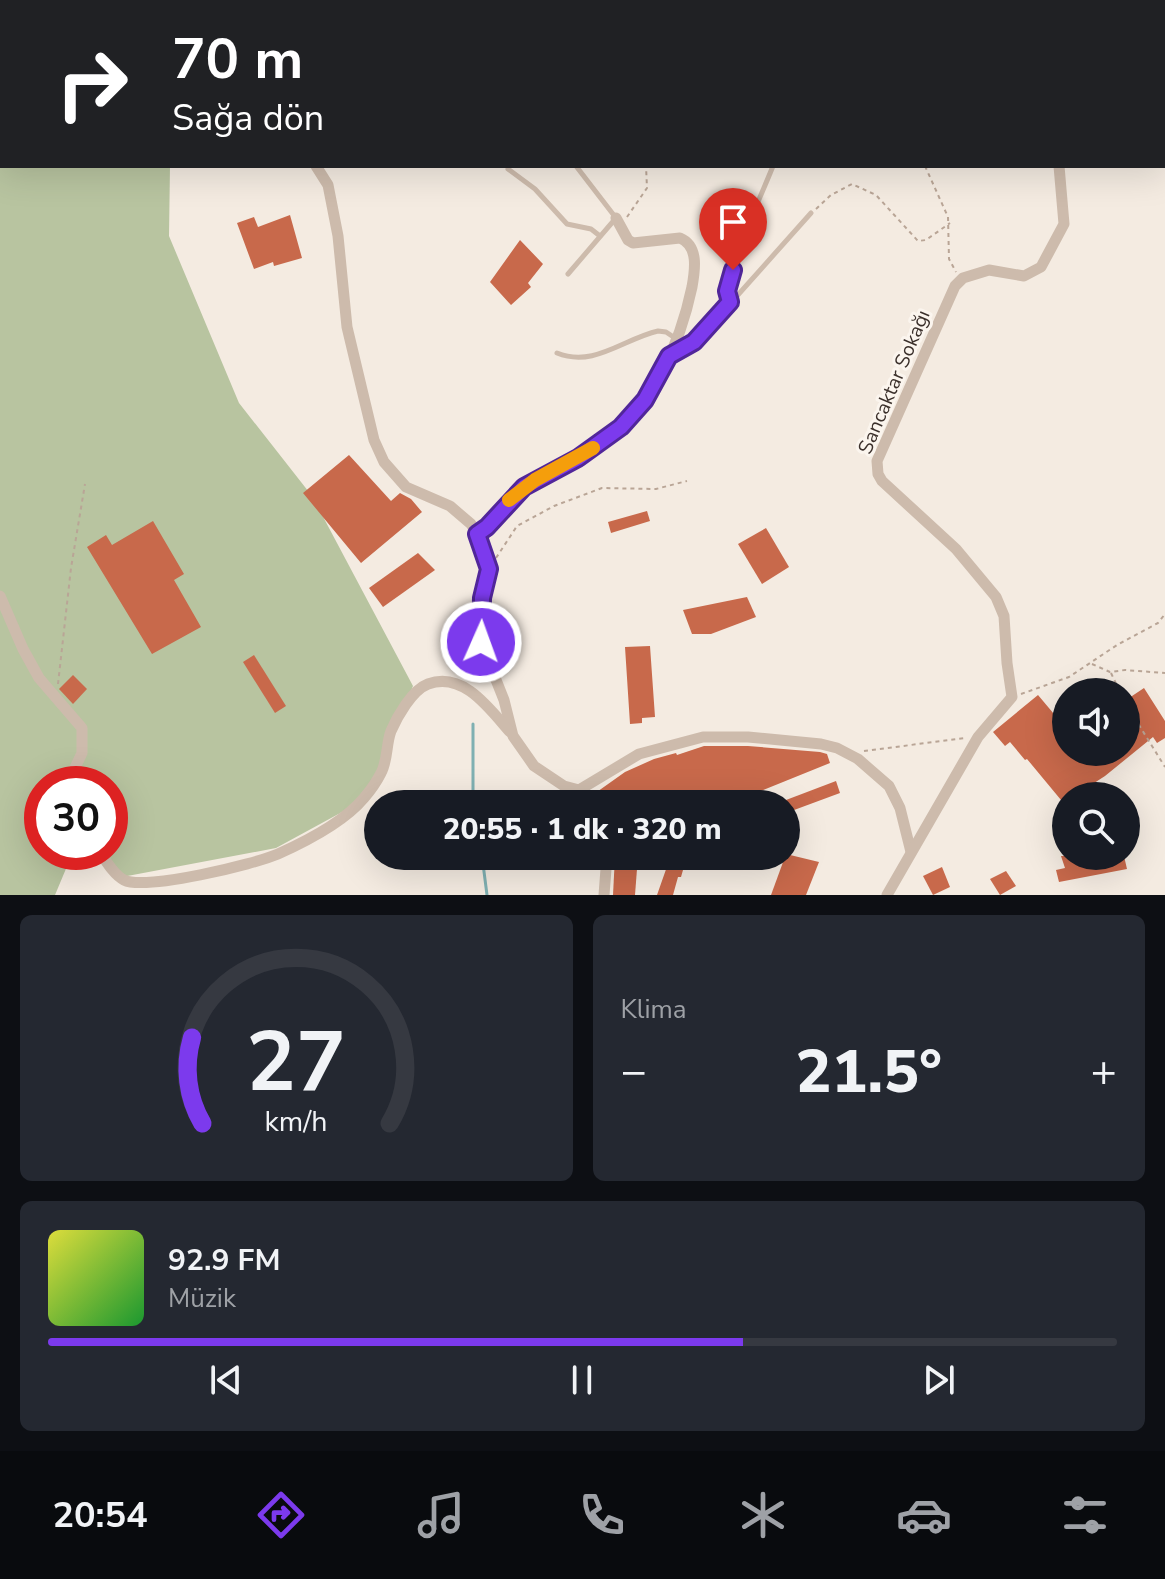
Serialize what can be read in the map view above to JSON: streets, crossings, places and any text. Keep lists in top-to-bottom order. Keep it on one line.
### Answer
{"streets":{"street":["Sancaktar Sokağı"]},"page":{"turn":["70 m","Sağa dön"],"limit":"30","trip":"20:55 · 1 dk · 320 m","tile":"Klima","heat":["−","21.5°","+"],"song":["92.9 FM","Müzik"],"tabs":"20:54","gauge":["27","km/h"]}}
